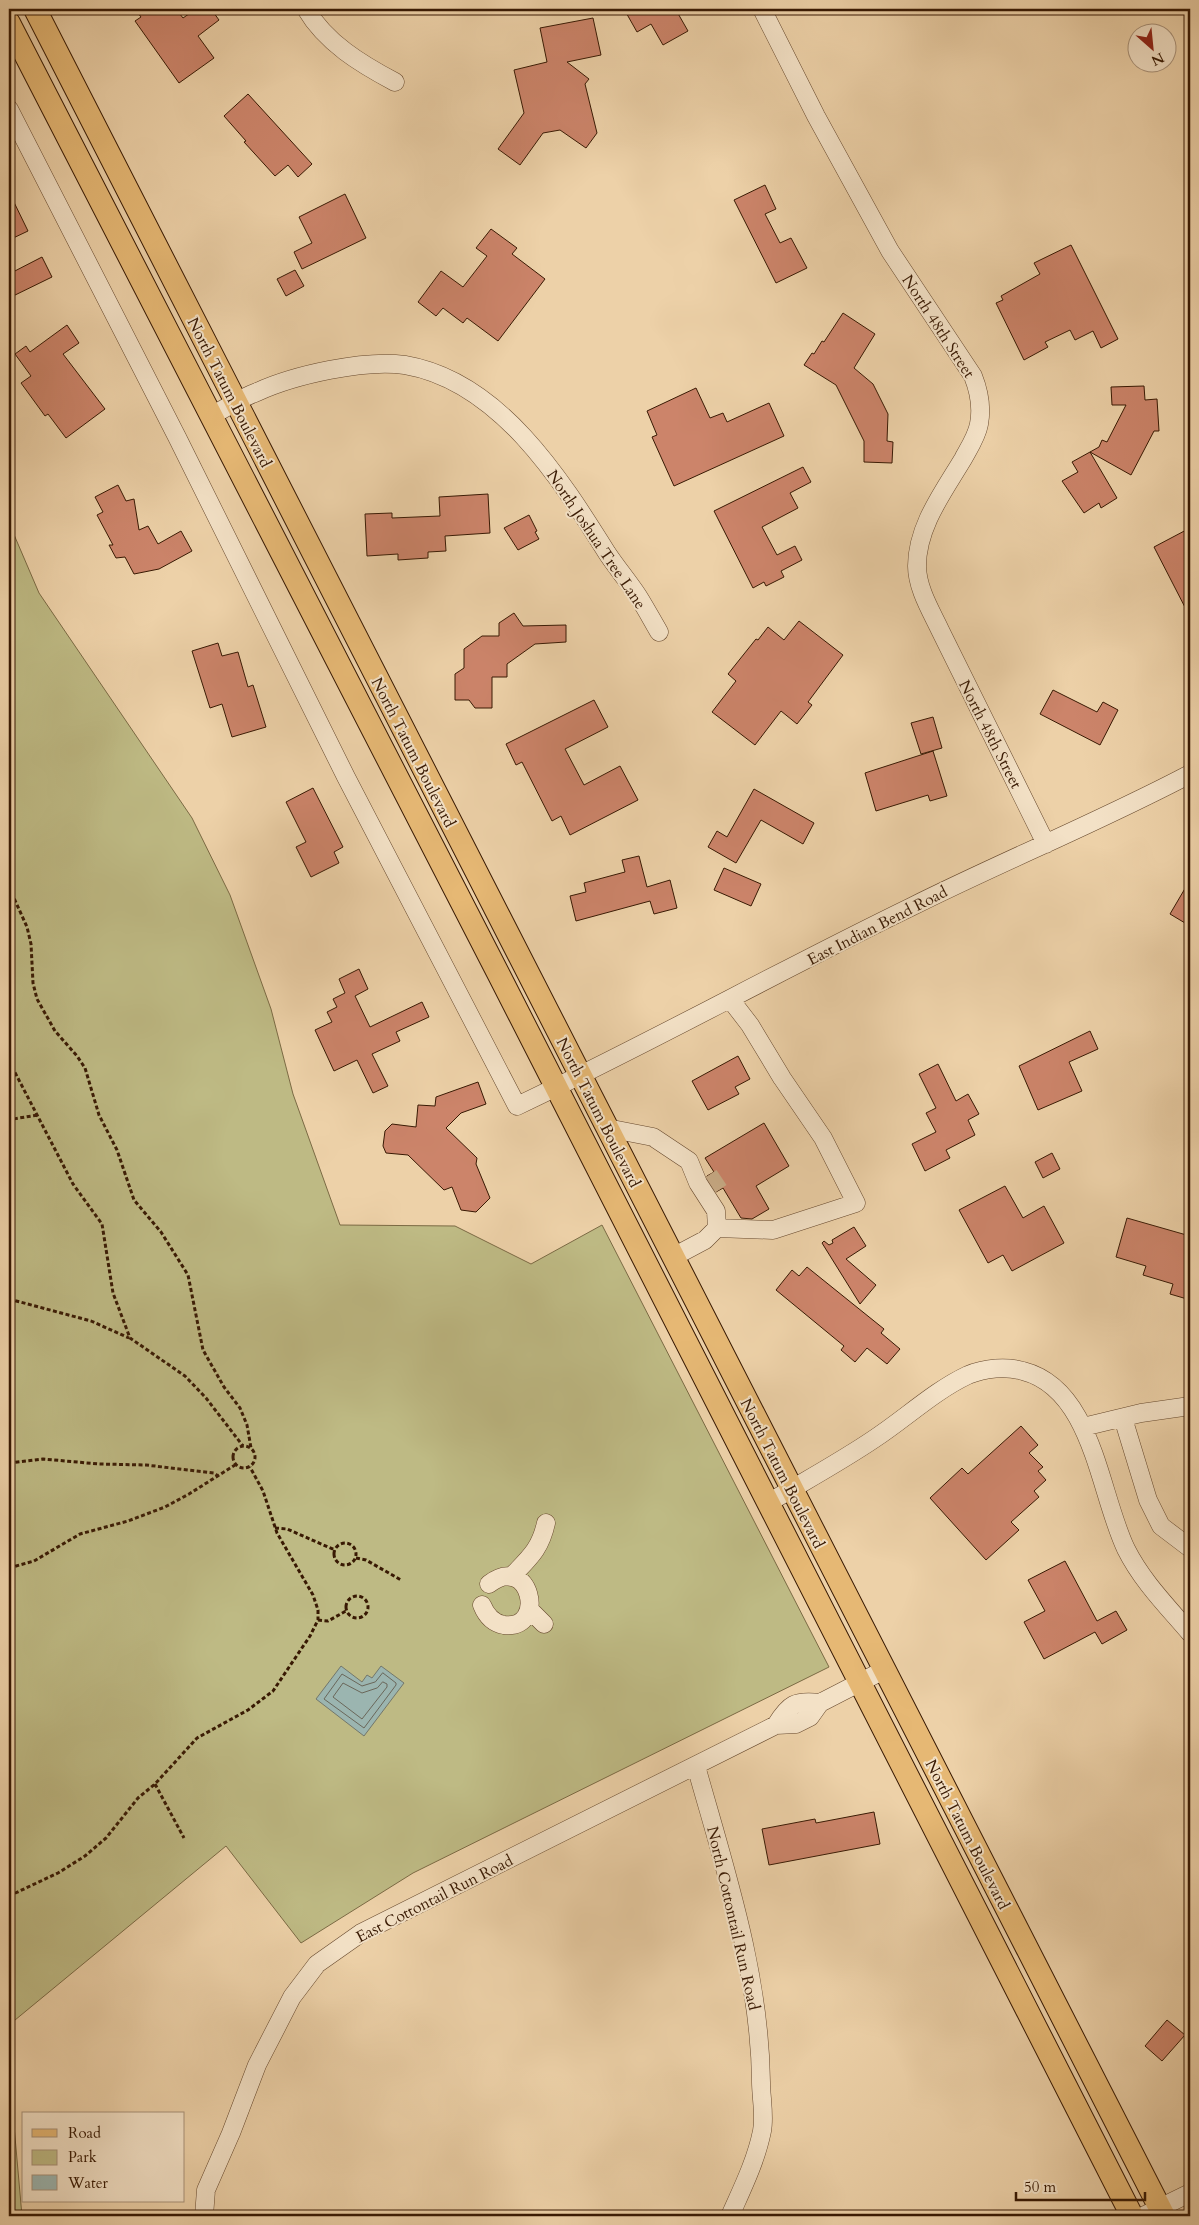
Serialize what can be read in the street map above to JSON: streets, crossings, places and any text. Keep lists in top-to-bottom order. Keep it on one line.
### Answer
{"streets":{"main road":["North Tatum Boulevard"],"street":["North 48th Street","North Joshua Tree Lane","East Indian Bend Road","East Cottontail Run Road","North Cottontail Run Road"]},"crossings":[["North 48th Street","East Indian Bend Road"],["North Tatum Boulevard","North Joshua Tree Lane"],["North Tatum Boulevard","East Indian Bend Road"],["North Tatum Boulevard","East Cottontail Run Road"],["East Cottontail Run Road","North Cottontail Run Road"]],"legend":["Road","Park","Water"],"scale_bar":"50 m","north":"bottom right"}
